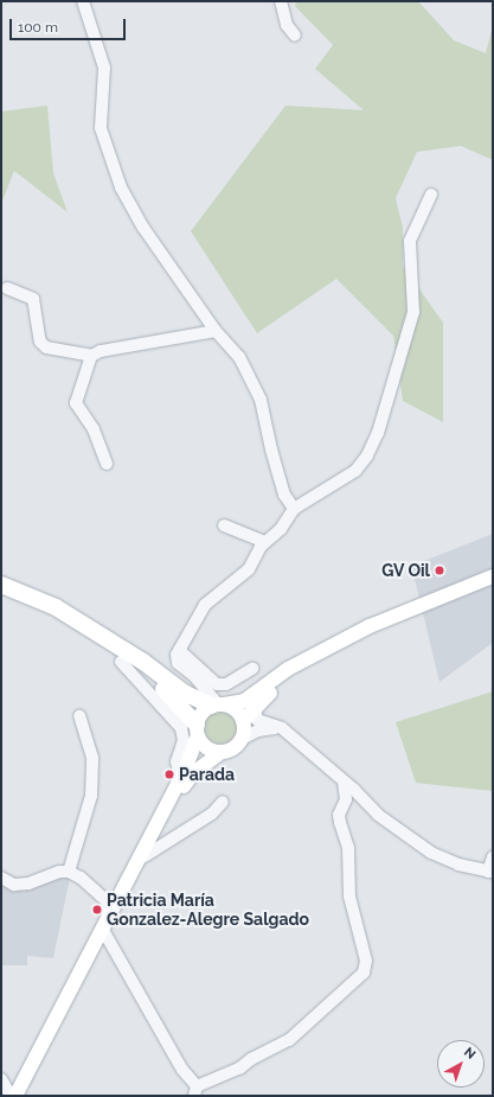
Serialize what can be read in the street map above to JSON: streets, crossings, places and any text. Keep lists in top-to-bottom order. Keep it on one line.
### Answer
{"places":["GV Oil","Parada","Patricia María Gonzalez-Alegre Salgado"],"scale_bar":"100 m","north":"top right"}
